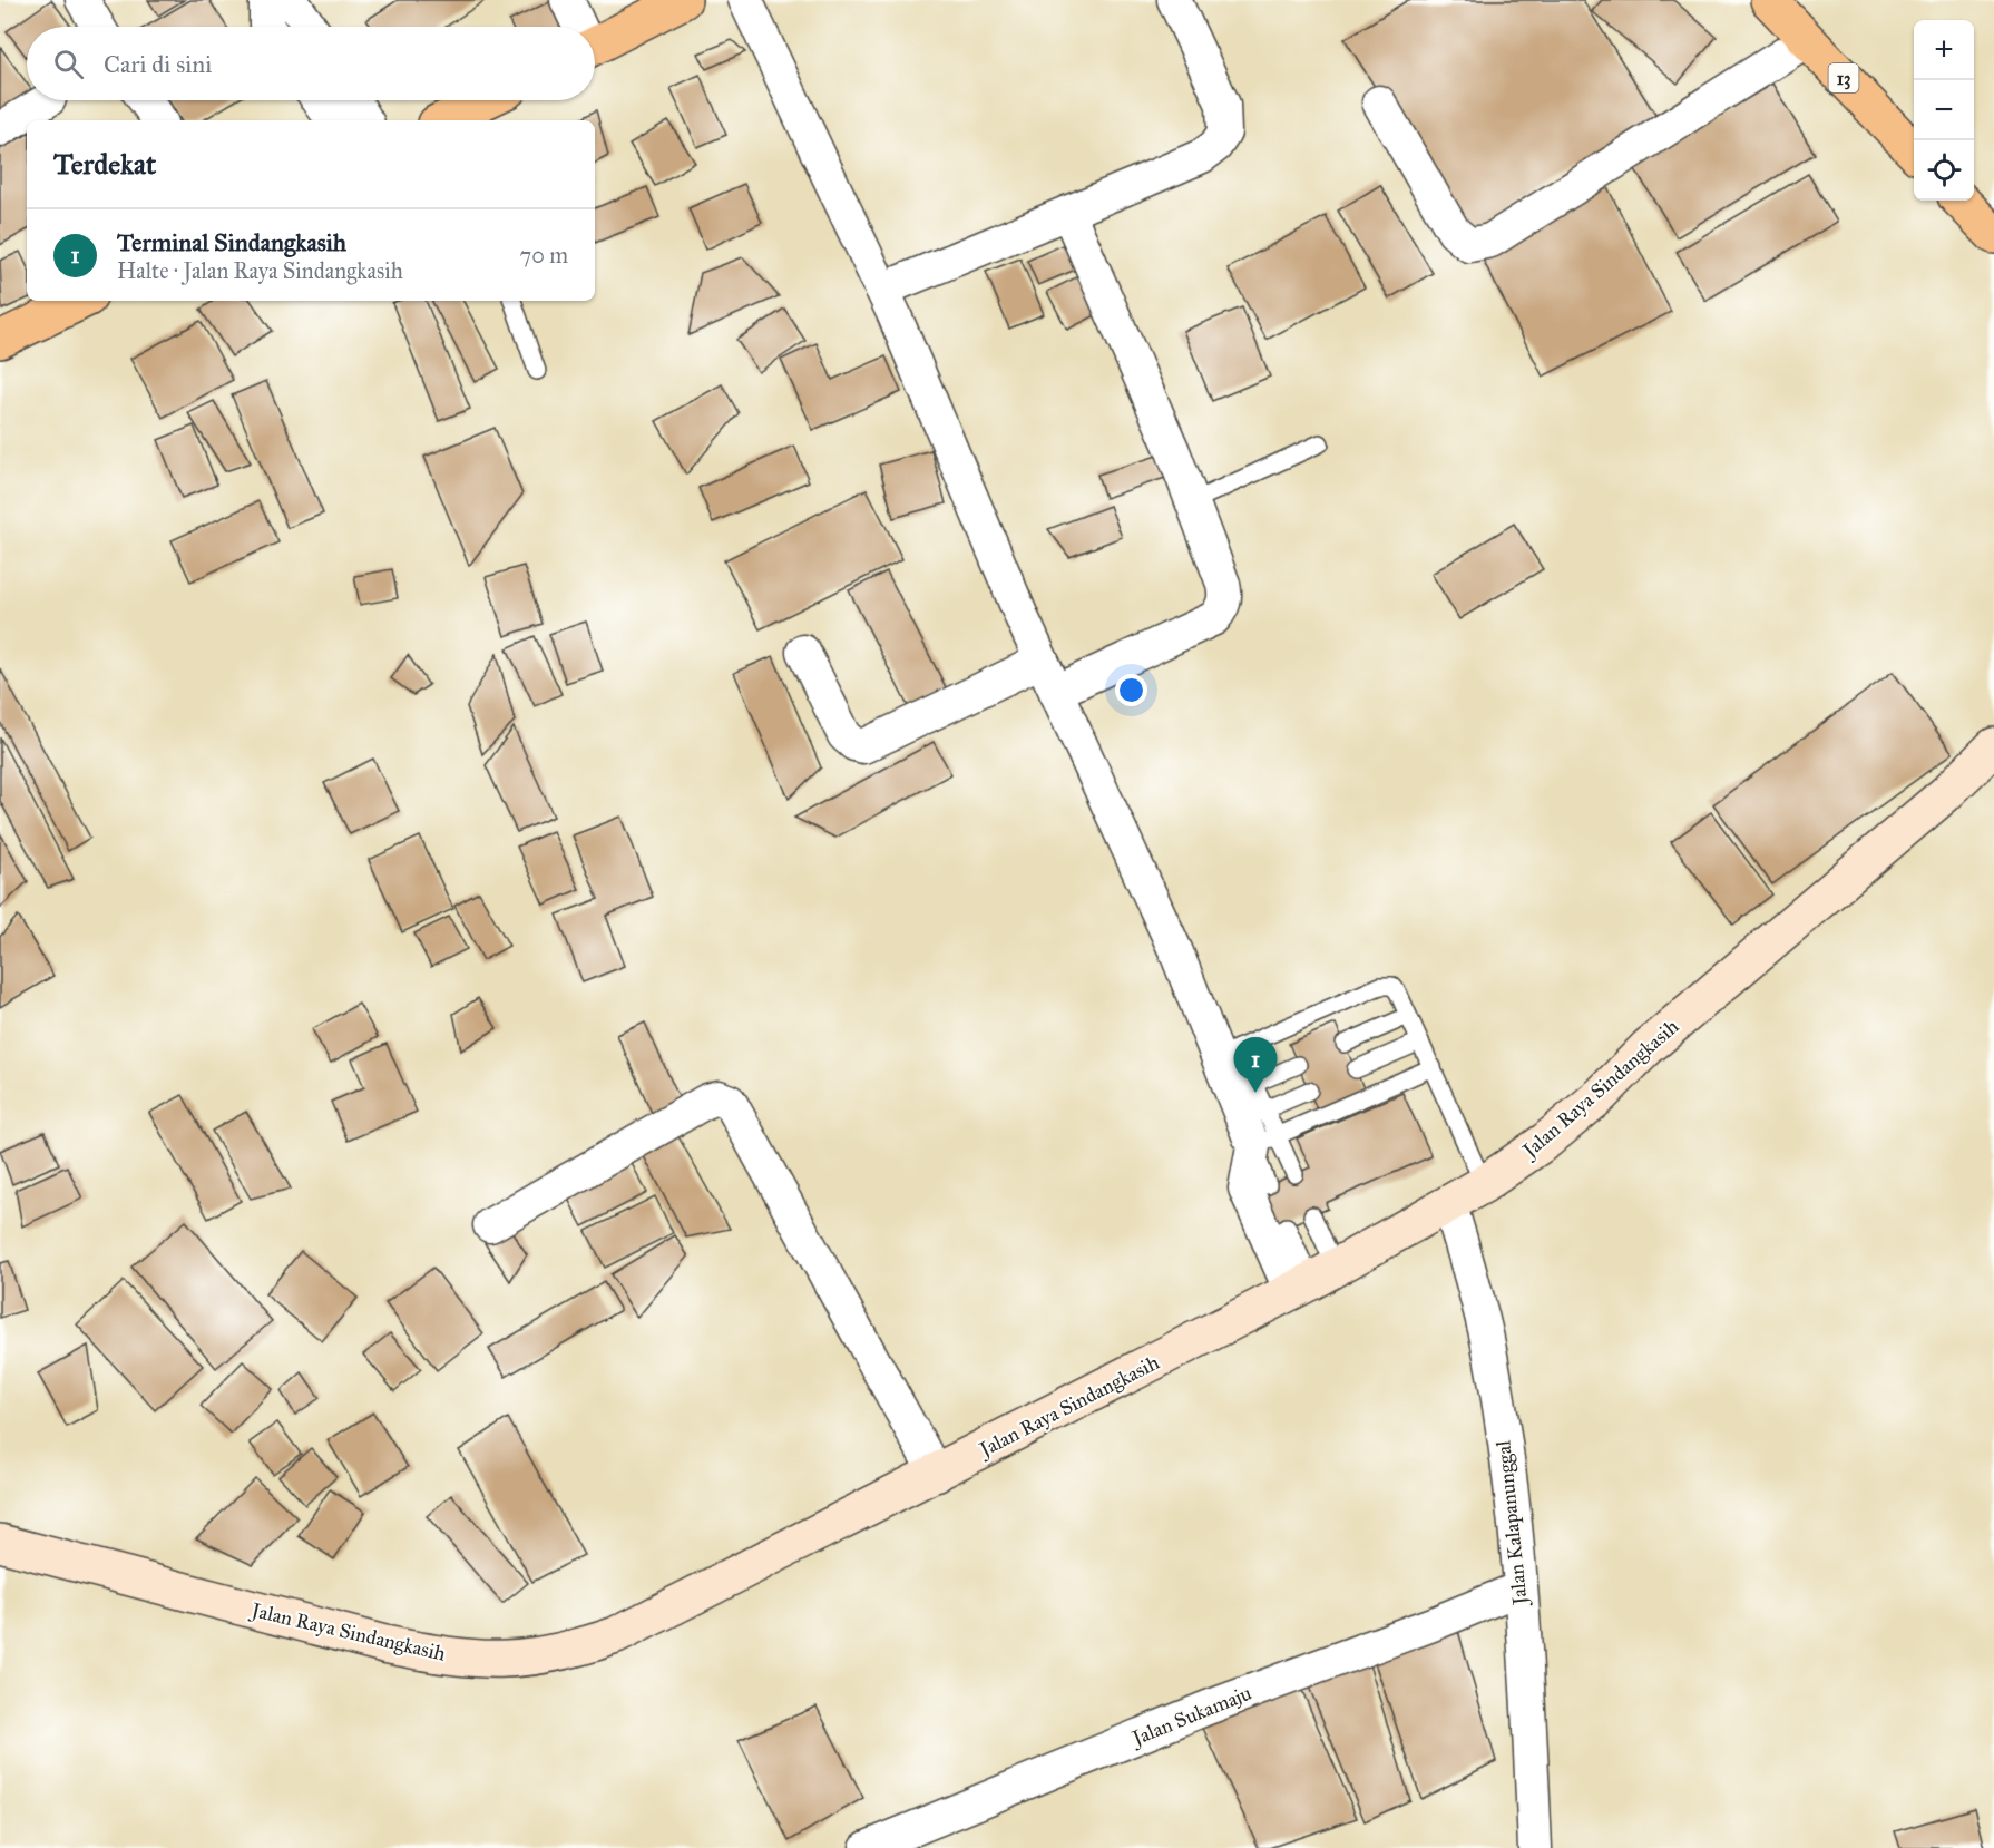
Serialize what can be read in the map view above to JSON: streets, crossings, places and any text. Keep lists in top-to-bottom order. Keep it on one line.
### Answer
{"streets":{"highway":["13"],"main road":["Jalan Raya Sindangkasih"],"street":["Jalan Kalapanunggal","Jalan Sukamaju"]},"crossings":[["Jalan Raya Sindangkasih","Jalan Kalapanunggal"],["Jalan Kalapanunggal","Jalan Sukamaju"]],"page":{"map_buttons":["+","−"],"search":"Cari di sini","heading":"Terdekat","list":[{"mark":"1","name":"Terminal Sindangkasih","note":"Halte · Jalan Raya Sindangkasih","value":"70 m"}],"pins":"1"}}
